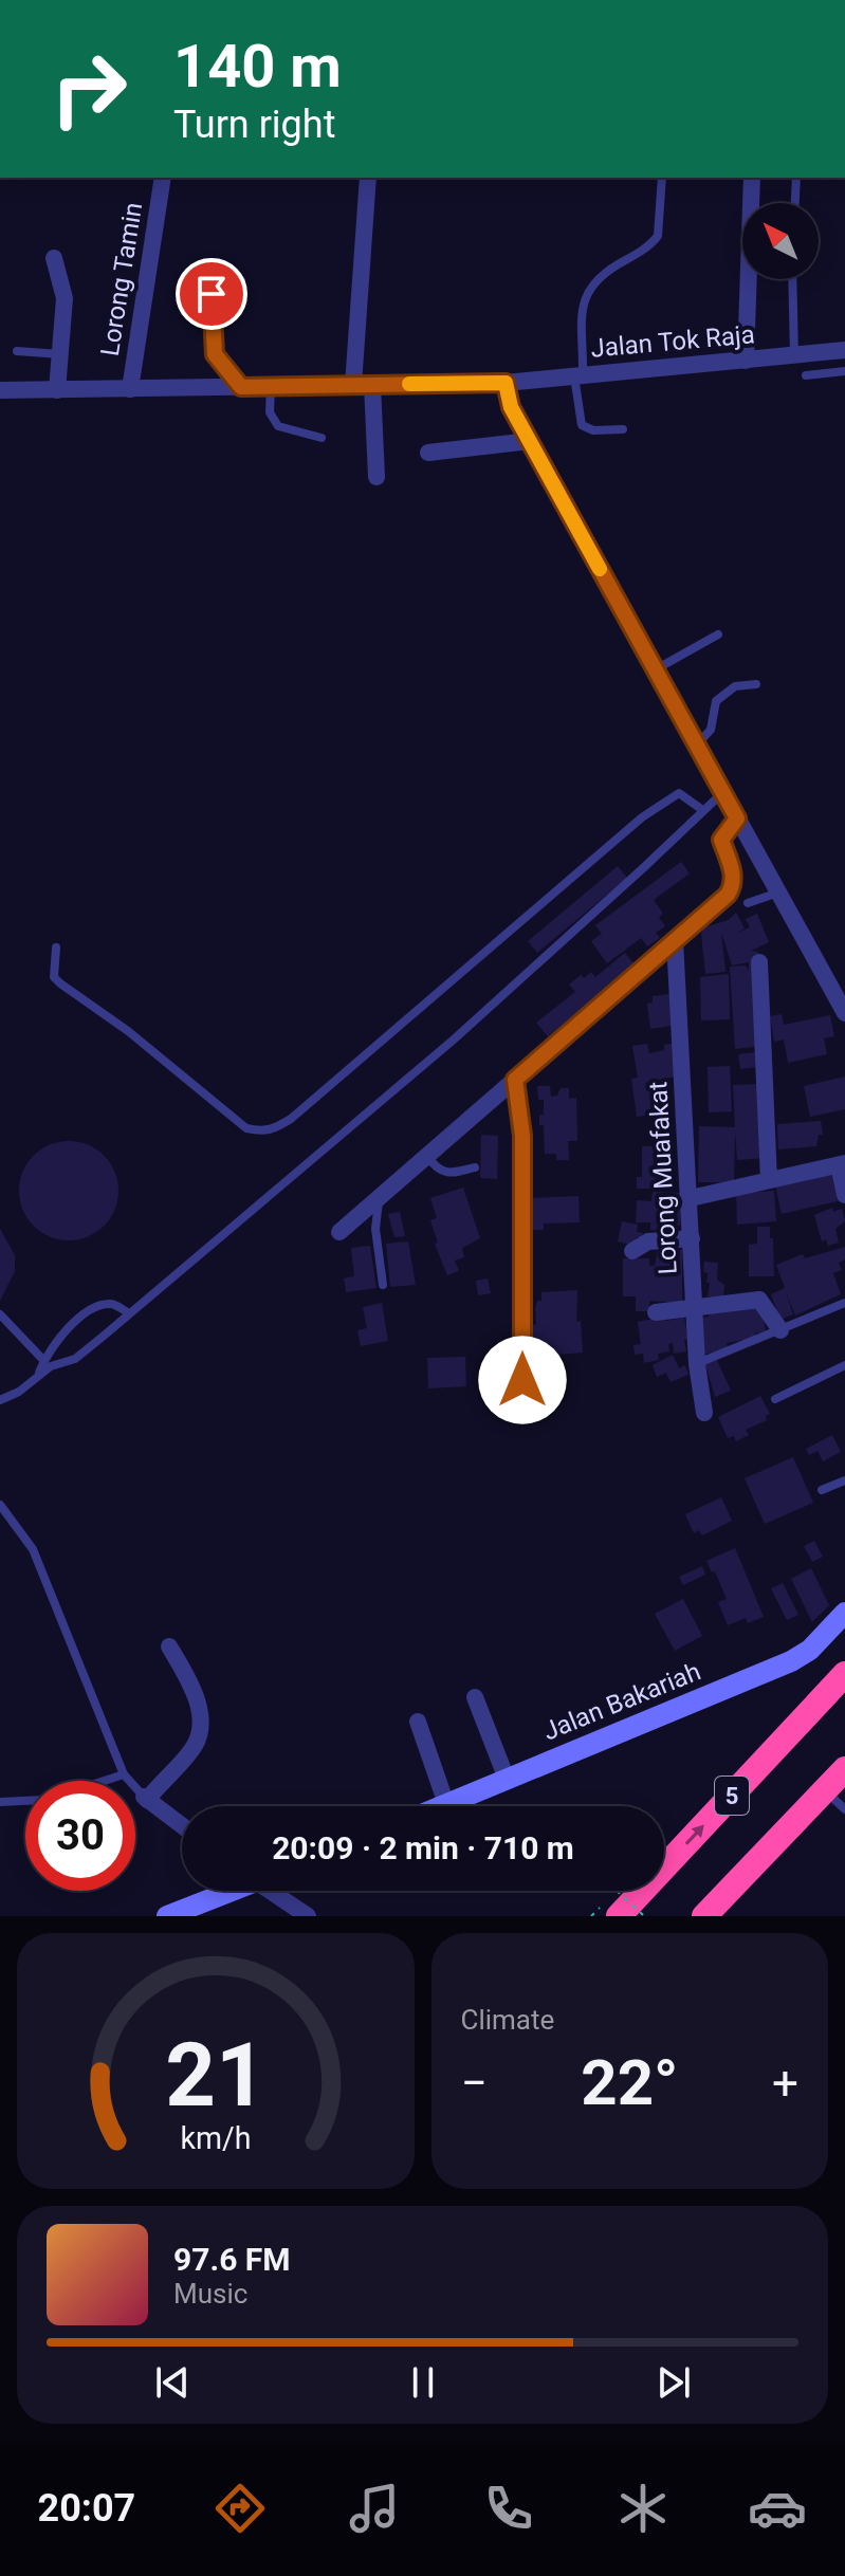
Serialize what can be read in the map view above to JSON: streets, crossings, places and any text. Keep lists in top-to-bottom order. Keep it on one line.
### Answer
{"streets":{"highway":["5"],"street":["Lorong Tamin","Jalan Tok Raja","Lorong Muafakat","Jalan Bakariah"]},"crossings":[["Lorong Tamin","Jalan Tok Raja"]],"north":"top left","page":{"turn":["140 m","Turn right"],"limit":"30","trip":"20:09 · 2 min · 710 m","tile":"Climate","heat":["−","22°","+"],"song":["97.6 FM","Music"],"tabs":"20:07","gauge":["21","km/h"]}}
